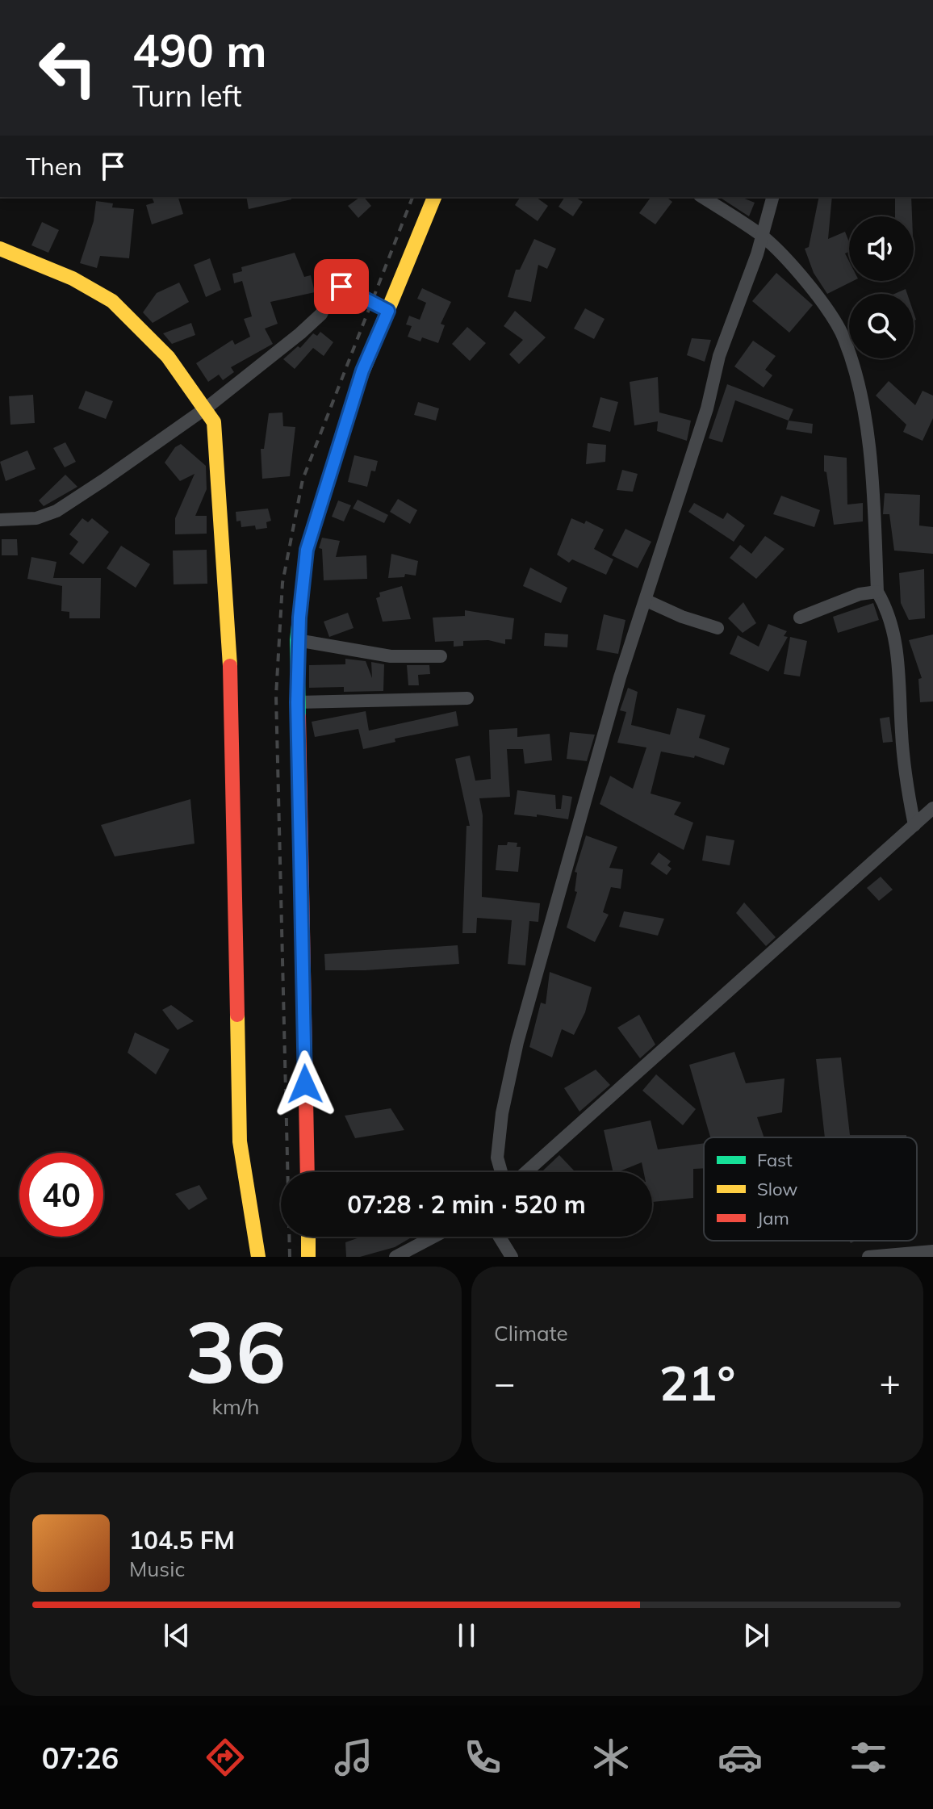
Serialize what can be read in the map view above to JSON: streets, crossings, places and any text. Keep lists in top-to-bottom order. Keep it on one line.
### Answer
{"legend":["Fast","Slow","Jam"],"page":{"turn":["490 m","Turn left"],"then":"Then","limit":"40","trip":"07:28 · 2 min · 520 m","tile":[["36","km/h"],"Climate"],"heat":["−","21°","+"],"song":["104.5 FM","Music"],"tabs":"07:26"}}
